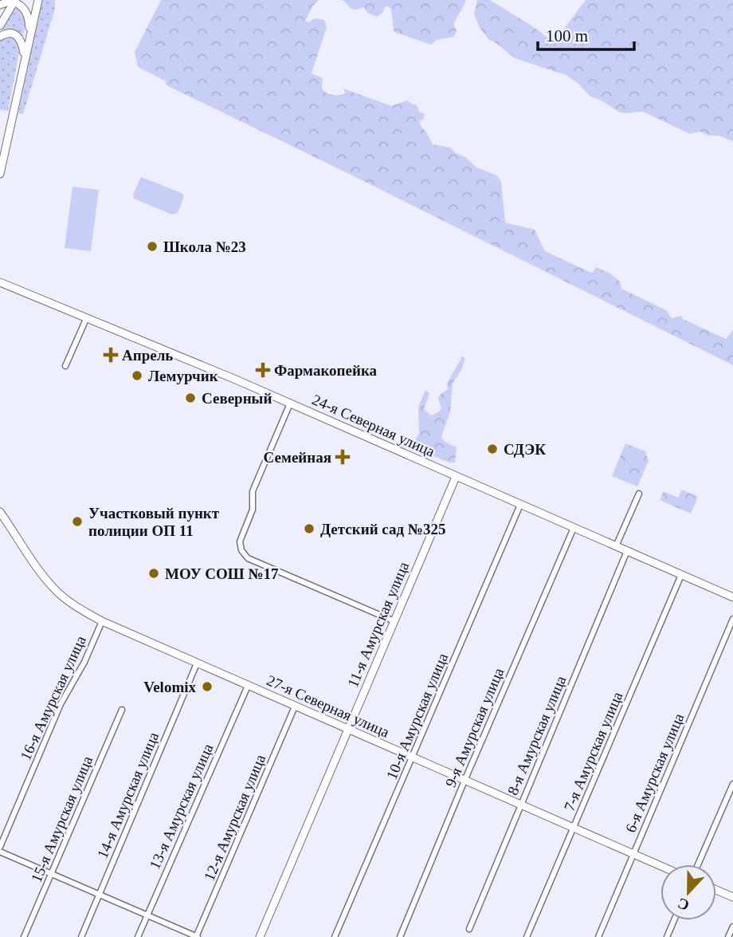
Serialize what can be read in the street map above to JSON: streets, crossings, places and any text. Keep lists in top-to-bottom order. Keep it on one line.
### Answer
{"streets":{"street":["24-я Северная улица","11-я Амурская улица","16-я Амурская улица","27-я Северная улица","10-я Амурская улица","9-я Амурская улица","8-я Амурская улица","7-я Амурская улица","6-я Амурская улица","14-я Амурская улица","13-я Амурская улица","12-я Амурская улица","15-я Амурская улица"]},"crossings":[["24-я Северная улица","11-я Амурская улица"],["24-я Северная улица","10-я Амурская улица"],["24-я Северная улица","9-я Амурская улица"],["24-я Северная улица","8-я Амурская улица"],["24-я Северная улица","7-я Амурская улица"],["11-я Амурская улица","27-я Северная улица"],["16-я Амурская улица","27-я Северная улица"],["27-я Северная улица","10-я Амурская улица"],["27-я Северная улица","9-я Амурская улица"],["27-я Северная улица","8-я Амурская улица"],["27-я Северная улица","7-я Амурская улица"],["27-я Северная улица","6-я Амурская улица"],["27-я Северная улица","14-я Амурская улица"],["27-я Северная улица","13-я Амурская улица"],["27-я Северная улица","12-я Амурская улица"]],"places":{"other":["Школа №23","Лемурчик","Северный","СДЭК","Участковый пункт полиции ОП 11","Детский сад №325","МОУ СОШ №17","Velomix"],"health":["Апрель","Фармакопейка","Семейная"]},"scale_bar":"100 m","north":"bottom"}
